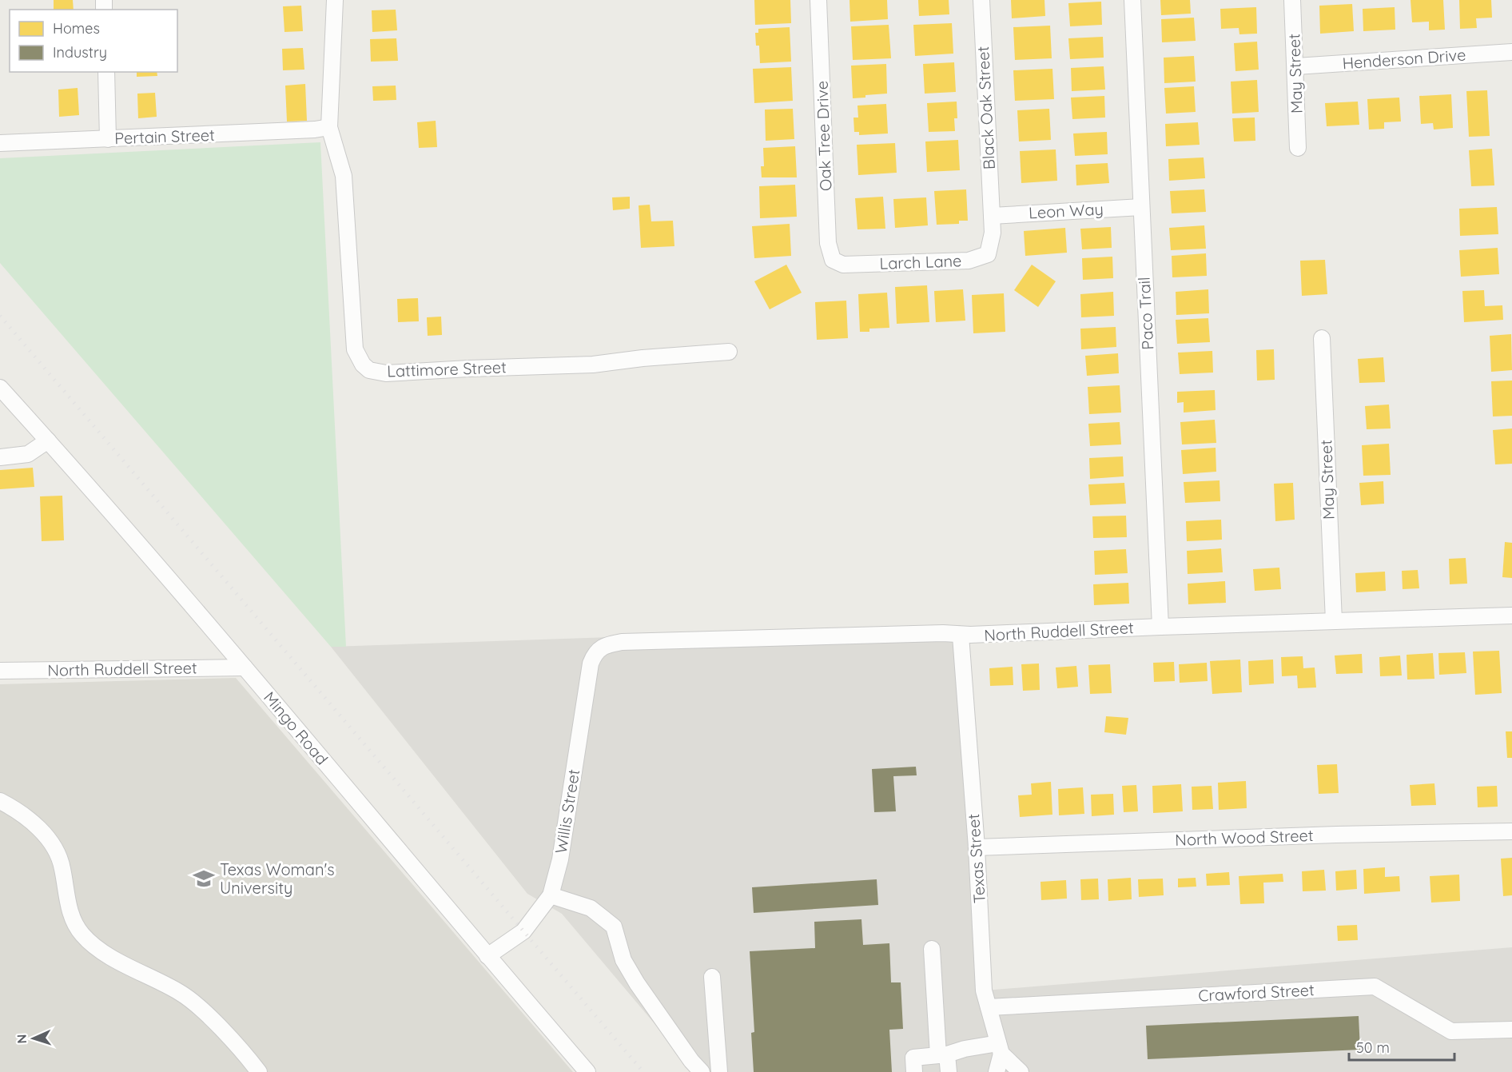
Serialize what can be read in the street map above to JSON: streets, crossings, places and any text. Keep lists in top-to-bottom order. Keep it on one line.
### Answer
{"streets":{"street":["Henderson Drive","May Street","Black Oak Street","Oak Tree Drive","Pertain Street","Leon Way","Larch Lane","Paco Trail","Lattimore Street","North Ruddell Street","Mingo Road","Willis Street","North Wood Street","Texas Street","Crawford Street"]},"crossings":[["Henderson Drive","May Street"],["May Street","North Ruddell Street"],["Black Oak Street","Leon Way"],["Black Oak Street","Larch Lane"],["Oak Tree Drive","Larch Lane"],["Pertain Street","Lattimore Street"],["Leon Way","Larch Lane"],["Leon Way","Paco Trail"],["Paco Trail","North Ruddell Street"],["North Ruddell Street","Mingo Road"],["North Ruddell Street","Willis Street"],["North Ruddell Street","Texas Street"],["Mingo Road","Willis Street"],["North Wood Street","Texas Street"],["Texas Street","Crawford Street"]],"places":{"school or university":["Texas Woman's University"]},"legend":["Homes","Industry"],"scale_bar":"50 m","north":"left"}
